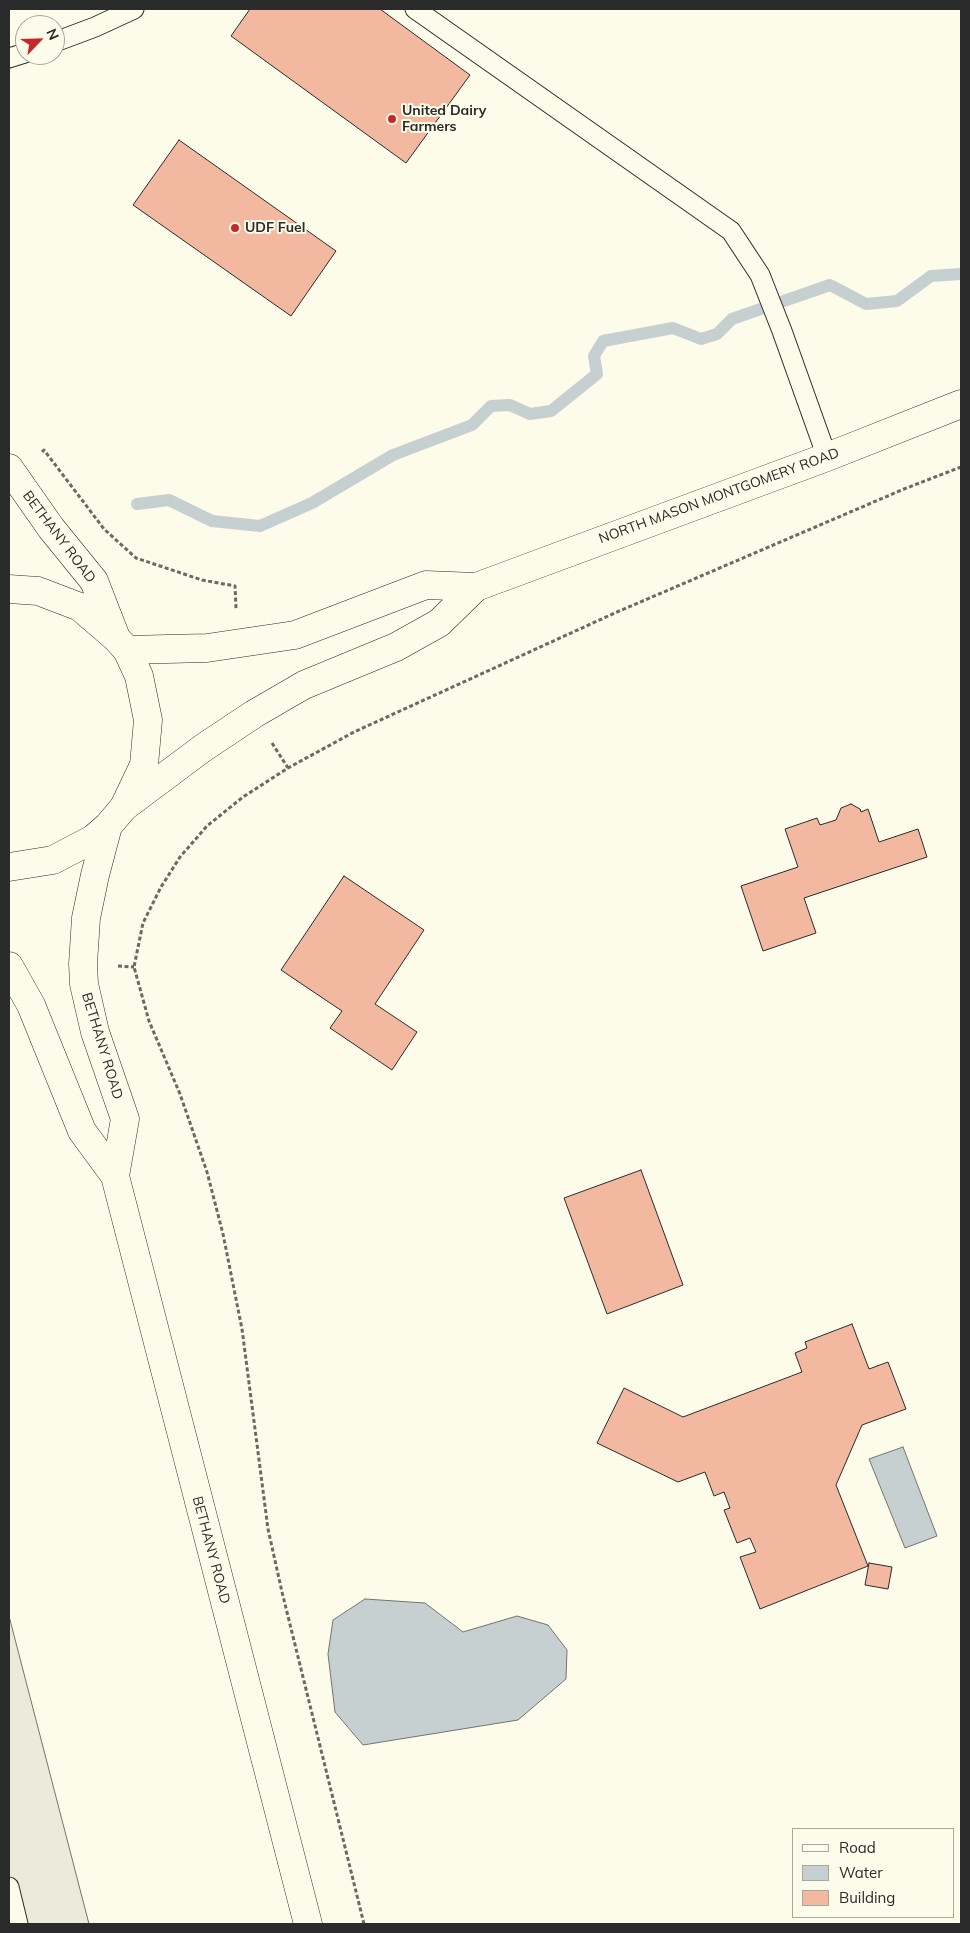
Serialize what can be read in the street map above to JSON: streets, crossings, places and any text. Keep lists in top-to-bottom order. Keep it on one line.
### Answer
{"streets":{"main road":["NORTH MASON MONTGOMERY ROAD","BETHANY ROAD"]},"crossings":[["NORTH MASON MONTGOMERY ROAD","BETHANY ROAD"]],"places":["United Dairy Farmers","UDF Fuel"],"legend":["Road","Water","Building"],"north":"top right"}
